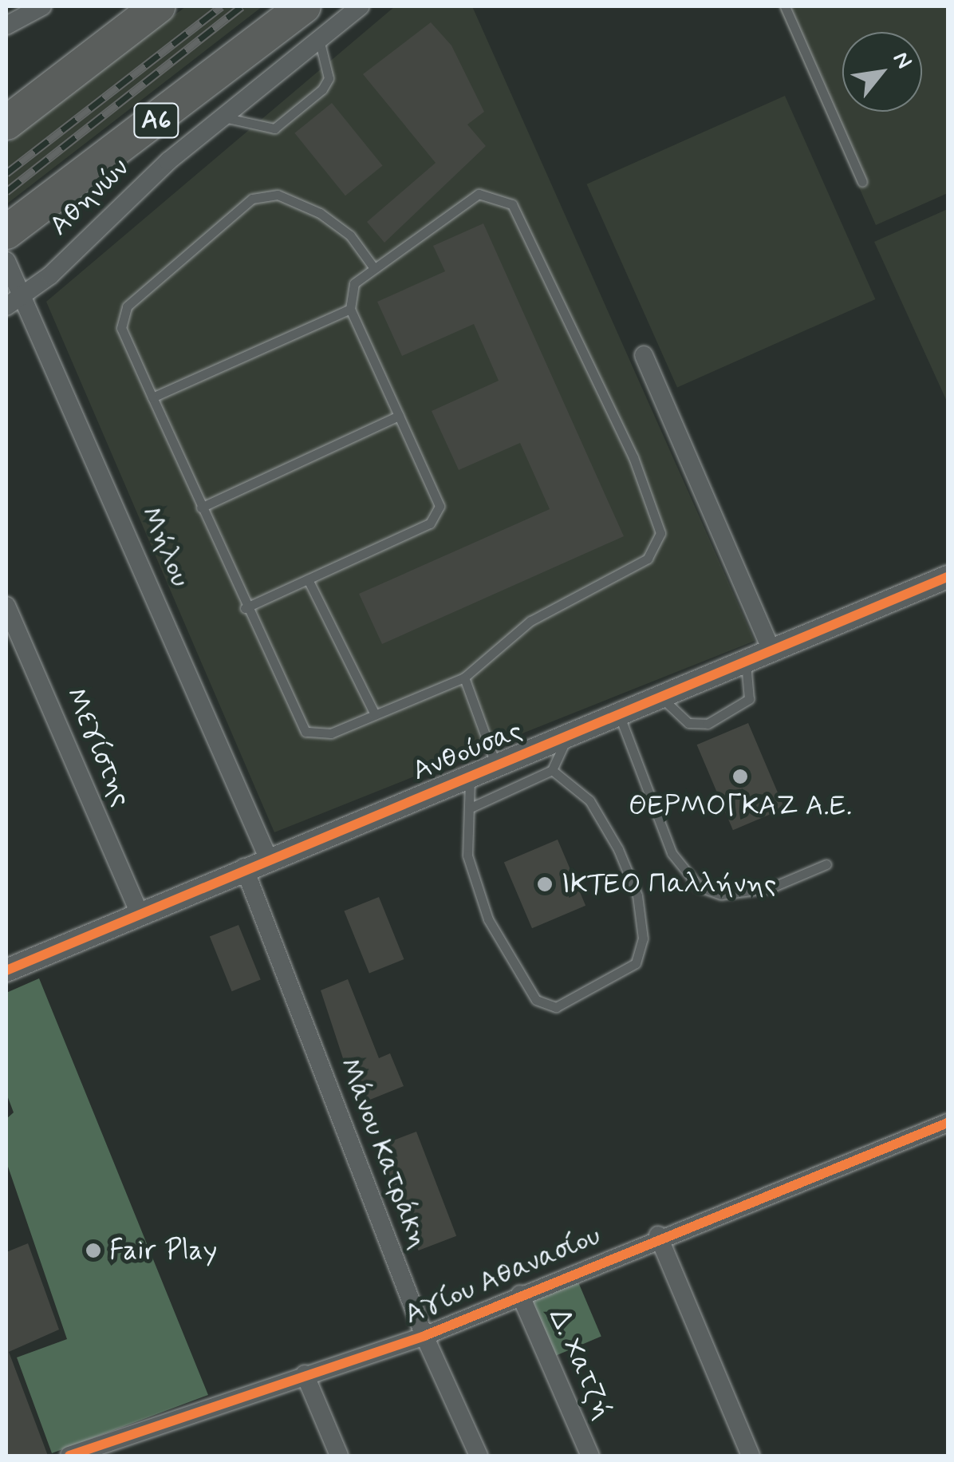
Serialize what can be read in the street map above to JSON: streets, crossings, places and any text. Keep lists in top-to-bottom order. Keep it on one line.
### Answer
{"streets":{"highway":["Α6"],"street":["Αθηνών","Μήλου","Μεγίστης","Ανθούσας","Μάνου Κατράκη","Αγίου Αθανασίου","Δ. Χατζή"]},"crossings":[["Αθηνών","Μήλου"],["Μήλου","Ανθούσας"],["Μεγίστης","Ανθούσας"],["Ανθούσας","Μάνου Κατράκη"],["Μάνου Κατράκη","Αγίου Αθανασίου"],["Αγίου Αθανασίου","Δ. Χατζή"]],"places":["ΘΕΡΜΟΓΚΑΖ Α.Ε.","ΙΚΤΕΟ Παλλήνης","Fair Play"],"north":"top right"}
